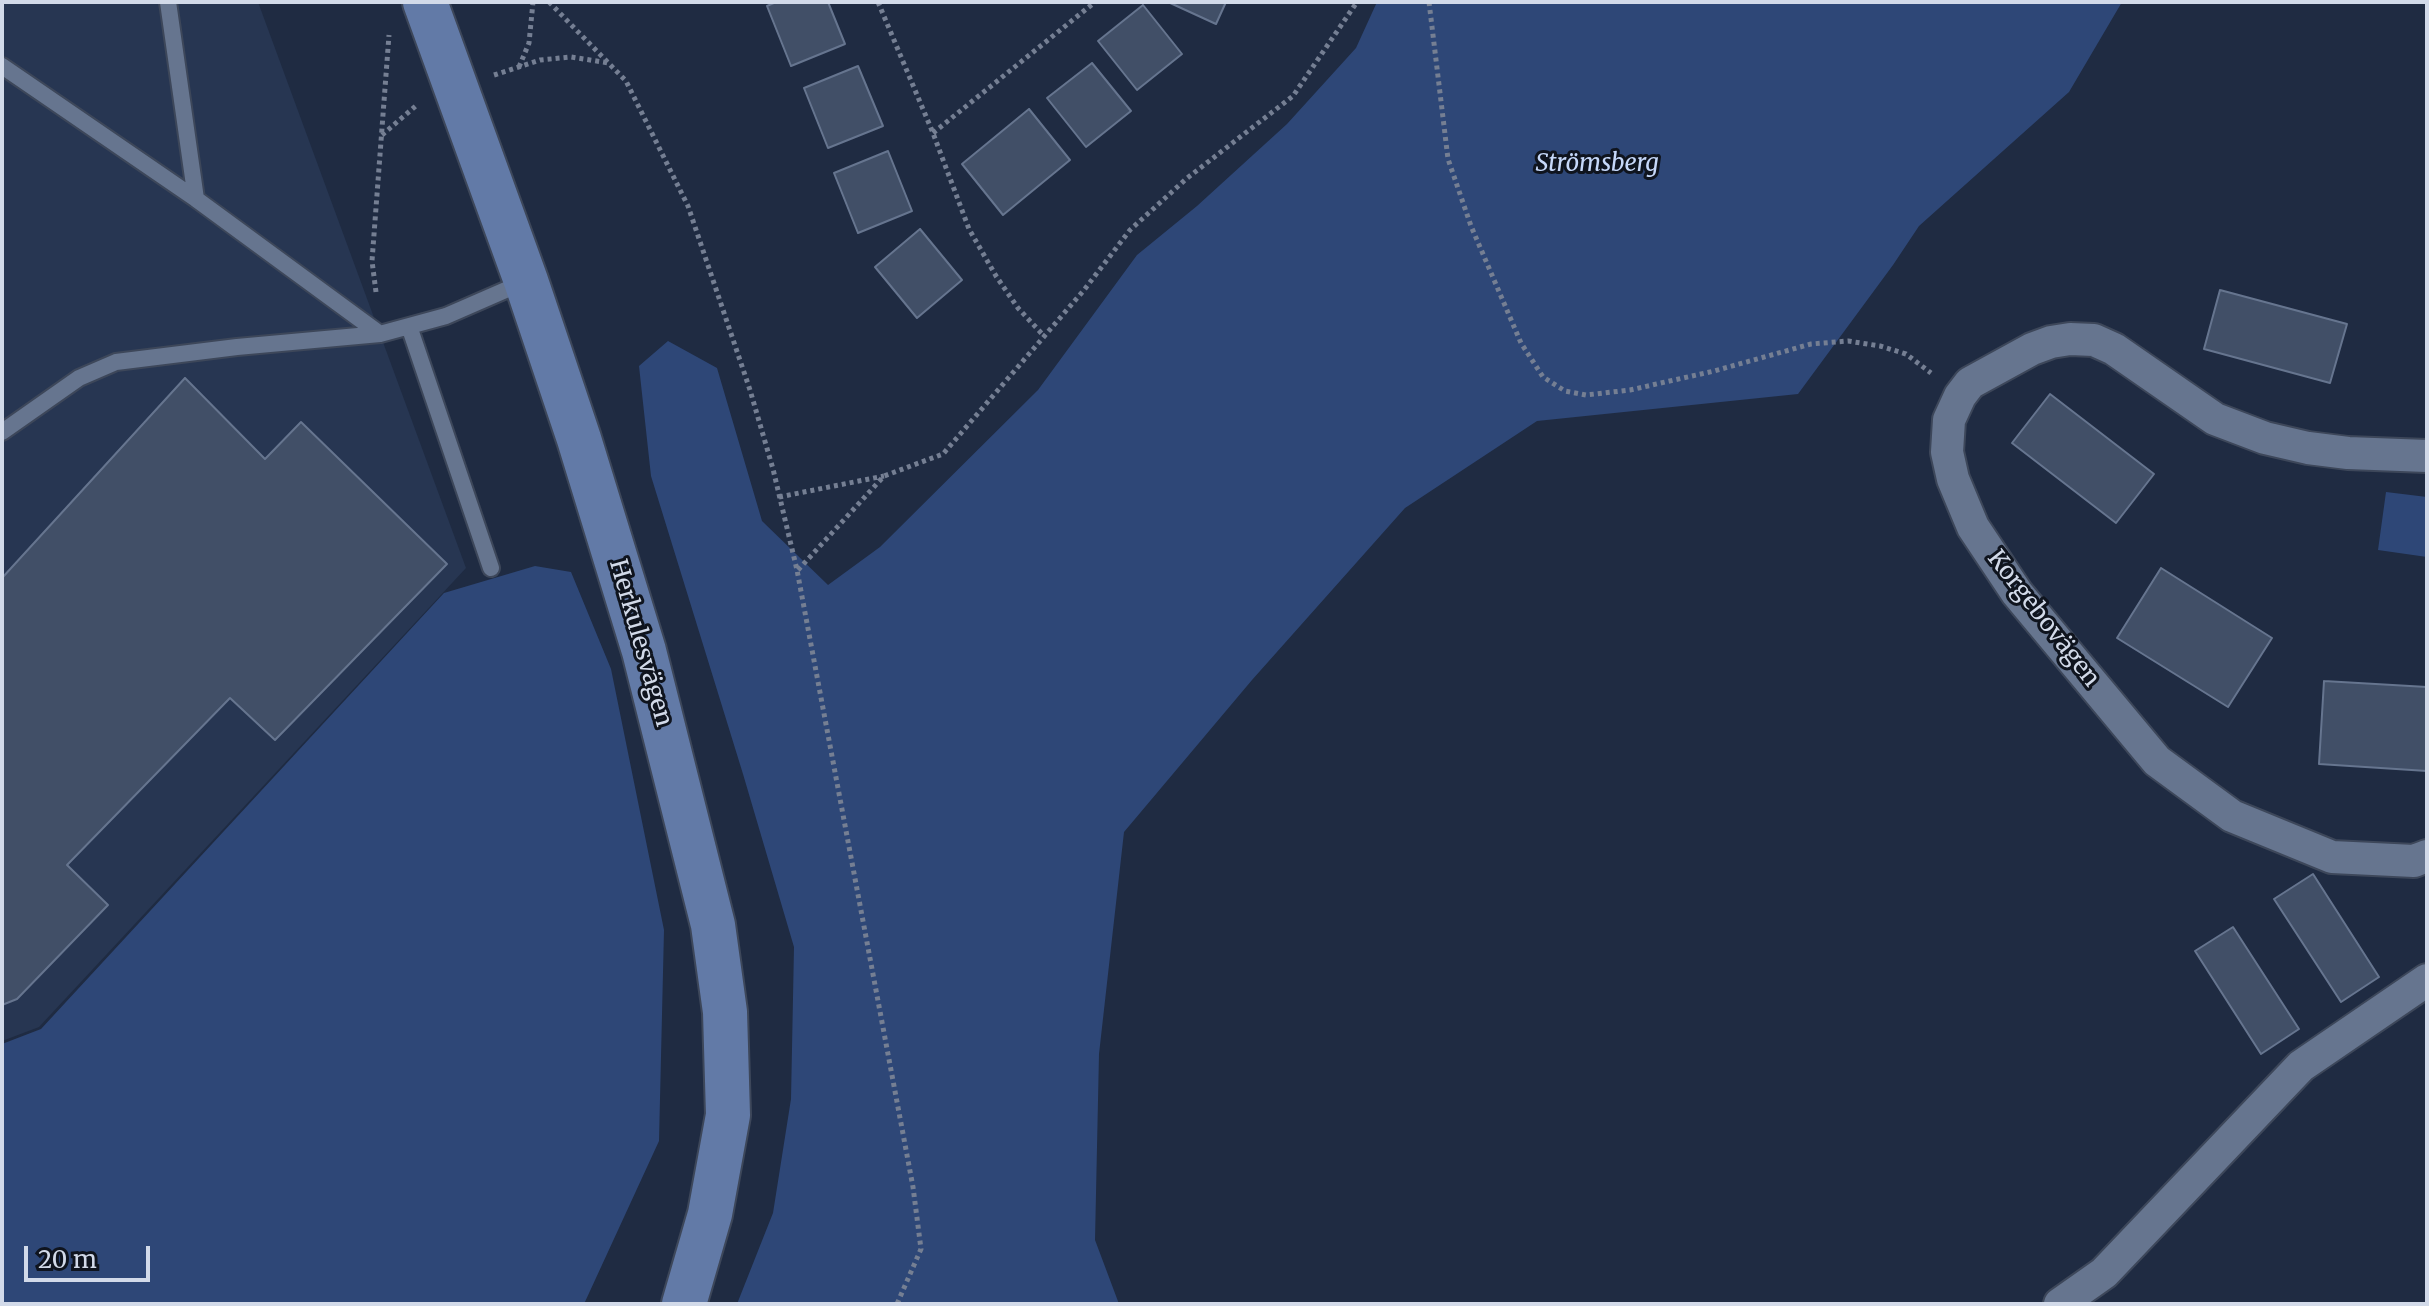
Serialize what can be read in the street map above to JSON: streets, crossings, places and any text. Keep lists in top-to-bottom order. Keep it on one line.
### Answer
{"streets":{"street":["Korgebovägen","Herkulesvägen"]},"parks":["Strömsberg"],"scale_bar":"20 m"}
